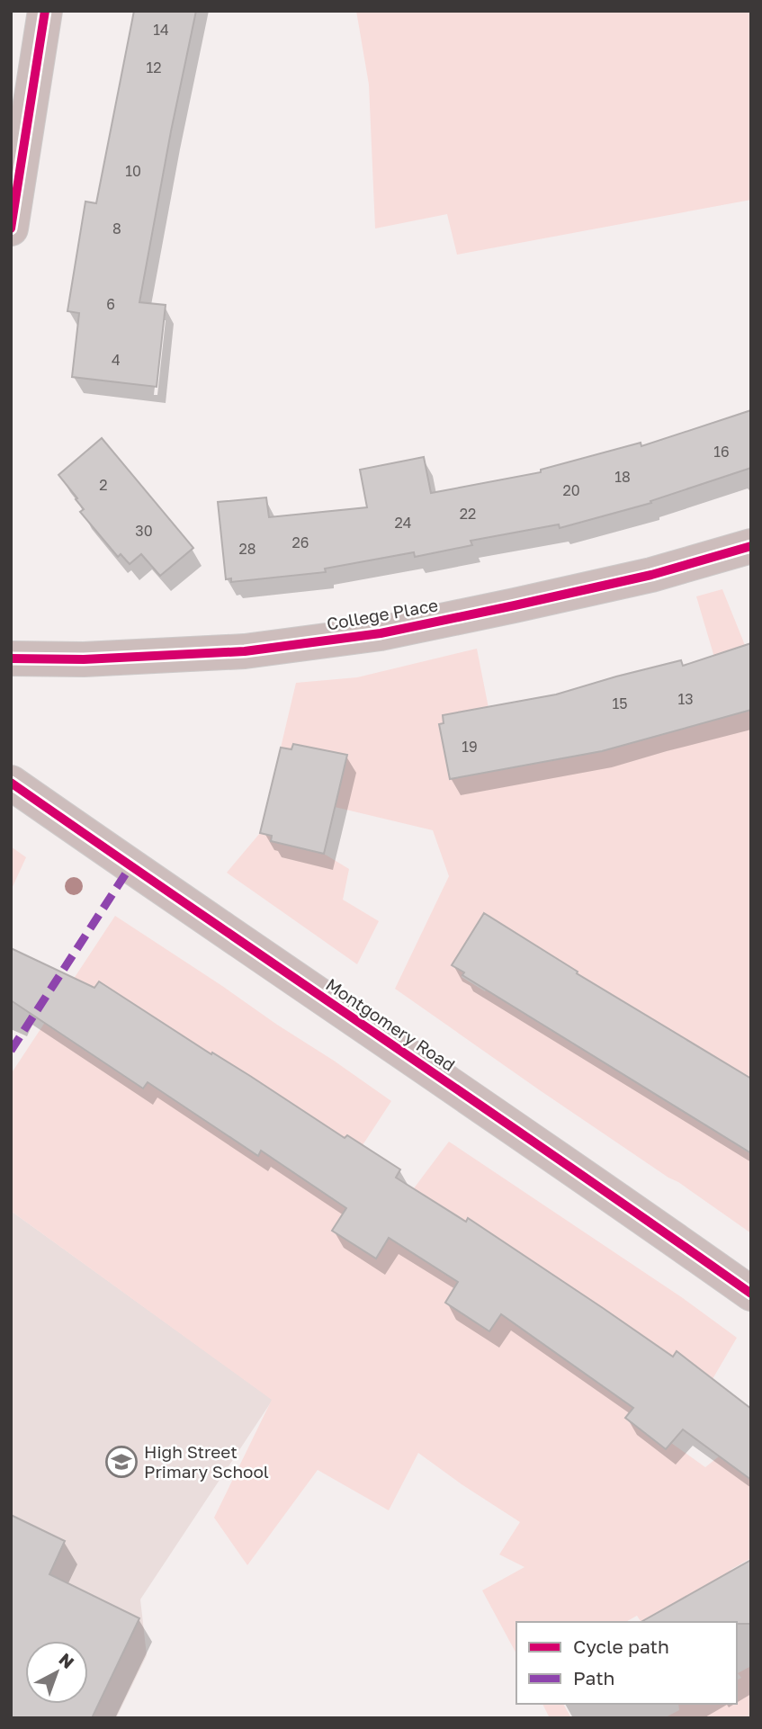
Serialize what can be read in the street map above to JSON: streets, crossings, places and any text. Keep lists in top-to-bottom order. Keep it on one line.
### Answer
{"streets":{"street":["College Place","Montgomery Road"]},"places":{"school or university":["High Street Primary School"]},"house_numbers":["14","12","10","8","6","4","16","18","2","20","22","24","30","26","28","13","15","19"],"legend":["Cycle path","Path"],"north":"top right"}
